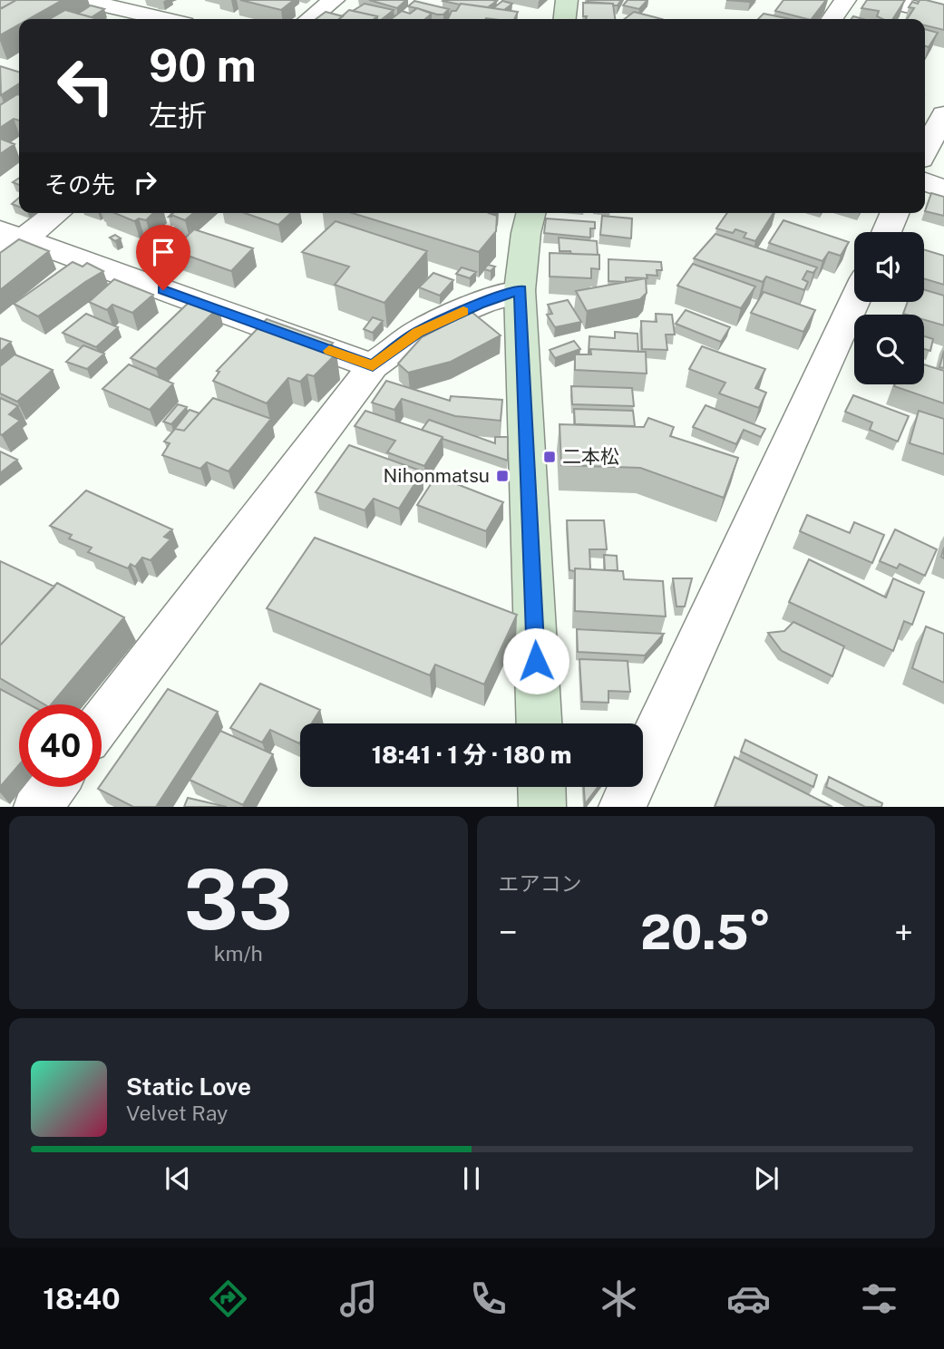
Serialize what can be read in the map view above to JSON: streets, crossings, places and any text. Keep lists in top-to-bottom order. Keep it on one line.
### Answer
{"places":{"transit":["二本松","Nihonmatsu"]},"page":{"turn":["90 m","左折"],"then":"その先","limit":"40","trip":"18:41 · 1 分 · 180 m","tile":[["33","km/h"],"エアコン"],"heat":["−","20.5°","+"],"song":["Static Love","Velvet Ray"],"tabs":"18:40"}}
